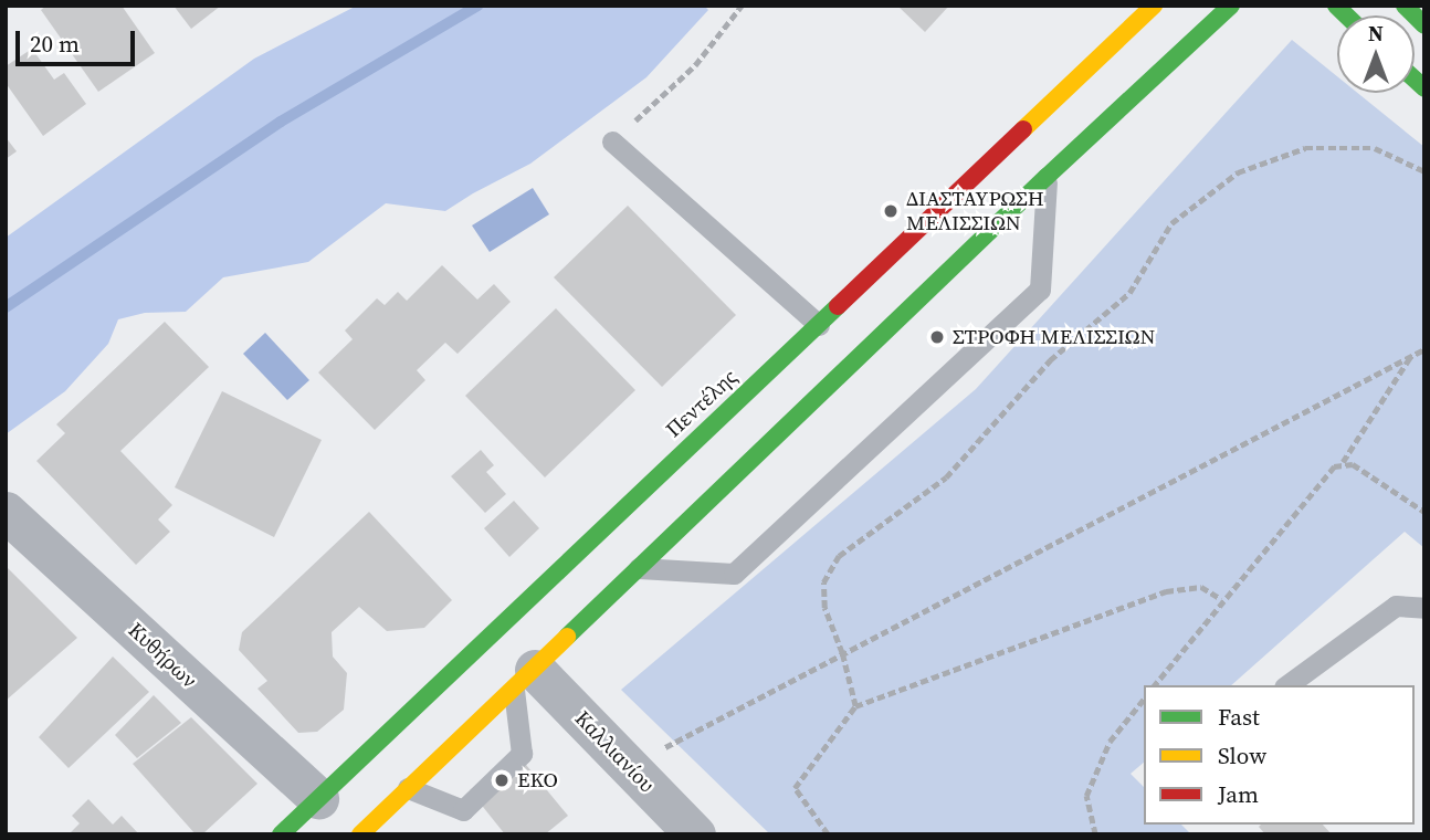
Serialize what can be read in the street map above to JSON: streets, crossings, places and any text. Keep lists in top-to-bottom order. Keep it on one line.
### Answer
{"streets":{"main road":["Πεντέλης"],"street":["Κυθήρων","Καλλιανίου"]},"crossings":[["Πεντέλης","Κυθήρων"]],"places":["ΔΙΑΣΤΑΥΡΩΣΗ ΜΕΛΙΣΣΙΩΝ","ΣΤΡΟΦΗ ΜΕΛΙΣΣΙΩΝ","EKO"],"legend":["Fast","Slow","Jam"],"scale_bar":"20 m","north":"top"}
